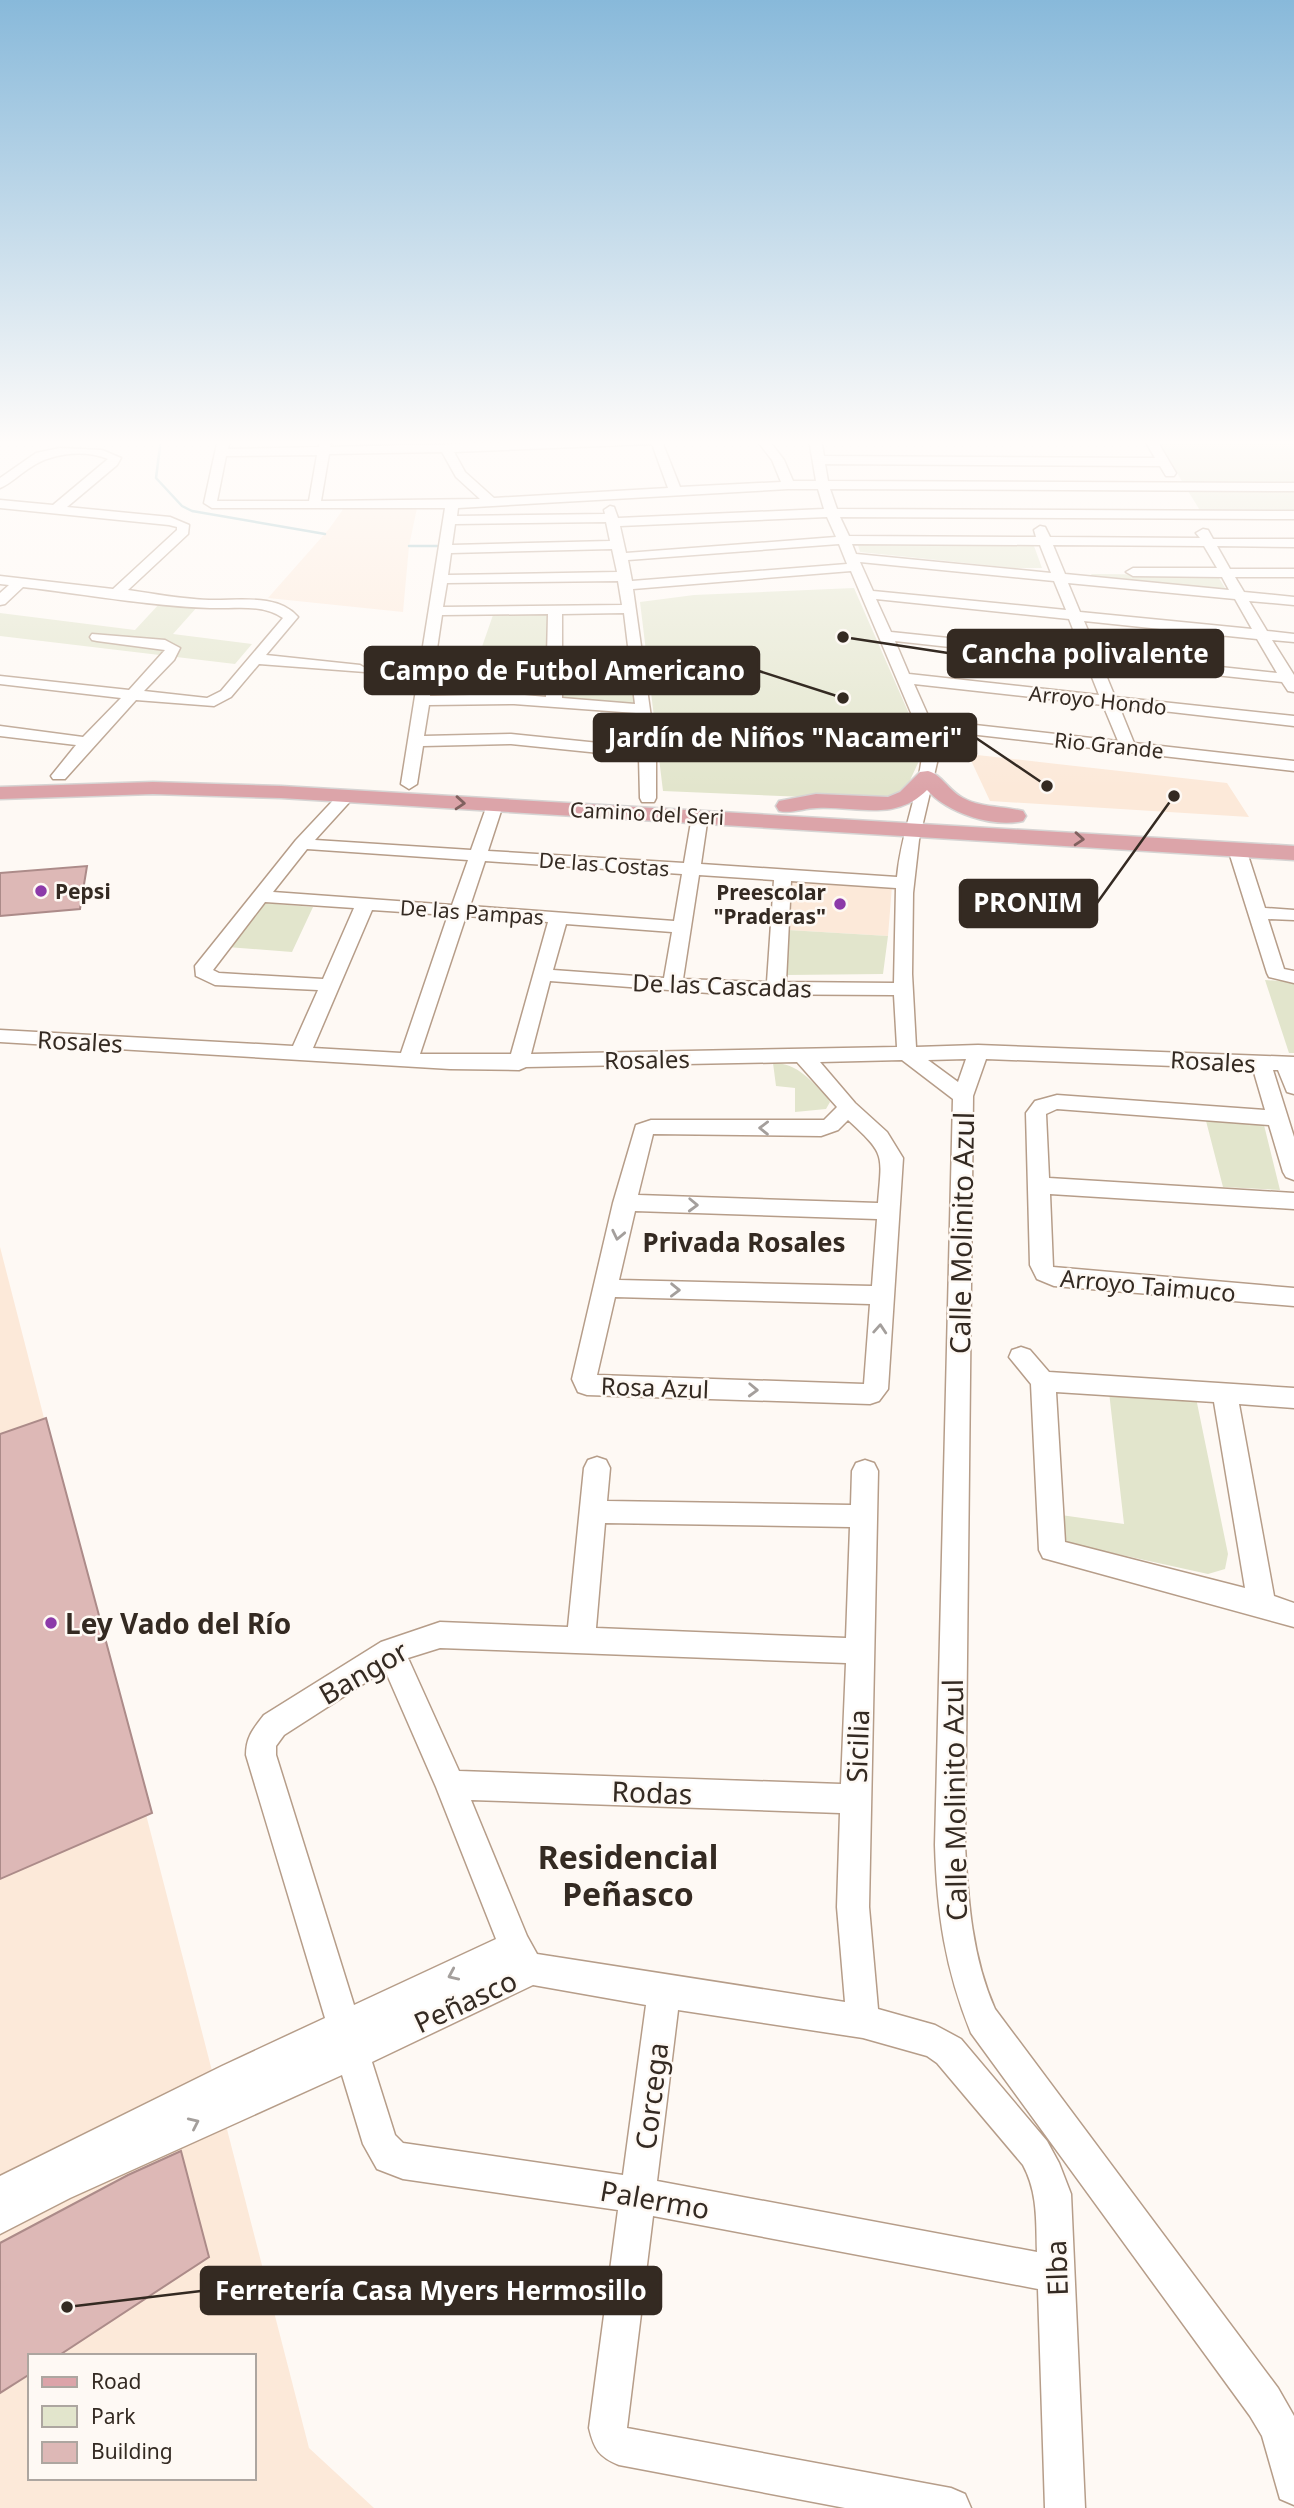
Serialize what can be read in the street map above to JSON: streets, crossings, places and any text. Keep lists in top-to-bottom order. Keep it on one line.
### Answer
{"streets":{"main road":["Camino del Seri"],"street":["Arroyo Hondo","Rio Grande","De las Costas","De las Pampas","De las Cascadas","Rosales","Calle Molinito Azul","Arroyo Taimuco","Rosa Azul","Bangor","Sicilia","Rodas","Peñasco","Corcega","Palermo","Elba"]},"crossings":[["Rosales","Calle Molinito Azul"],["Bangor","Sicilia"],["Bangor","Peñasco"],["Bangor","Palermo"],["Sicilia","Rodas"],["Sicilia","Peñasco"],["Peñasco","Corcega"],["Peñasco","Palermo"],["Peñasco","Elba"],["Corcega","Palermo"],["Palermo","Elba"]],"districts":["Privada Rosales","Residencial Peñasco"],"places":["Cancha polivalente","Campo de Futbol Americano","Jardín de Niños \"Nacameri\"","PRONIM","Pepsi","Preescolar \"Praderas\"","Ley Vado del Río","Ferretería Casa Myers Hermosillo"],"legend":["Road","Park","Building"]}
